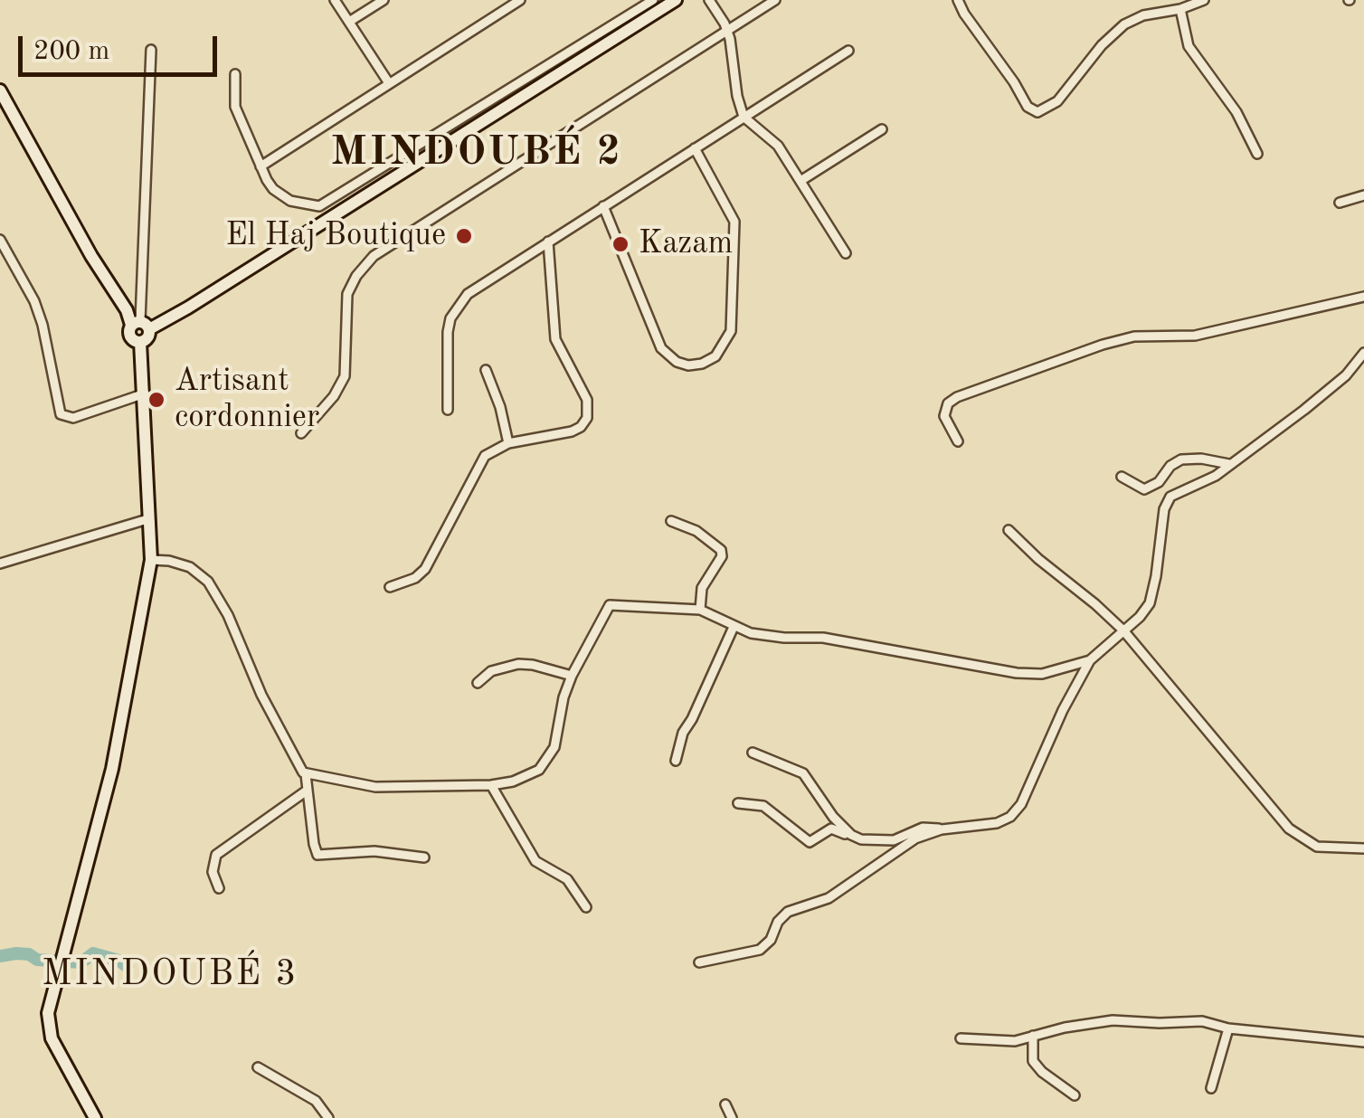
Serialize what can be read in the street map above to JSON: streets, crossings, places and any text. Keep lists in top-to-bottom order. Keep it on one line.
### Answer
{"districts":["MINDOUBÉ 2","MINDOUBÉ 3"],"places":["El Haj Boutique","Kazam","Artisant cordonnier"],"scale_bar":"200 m"}
